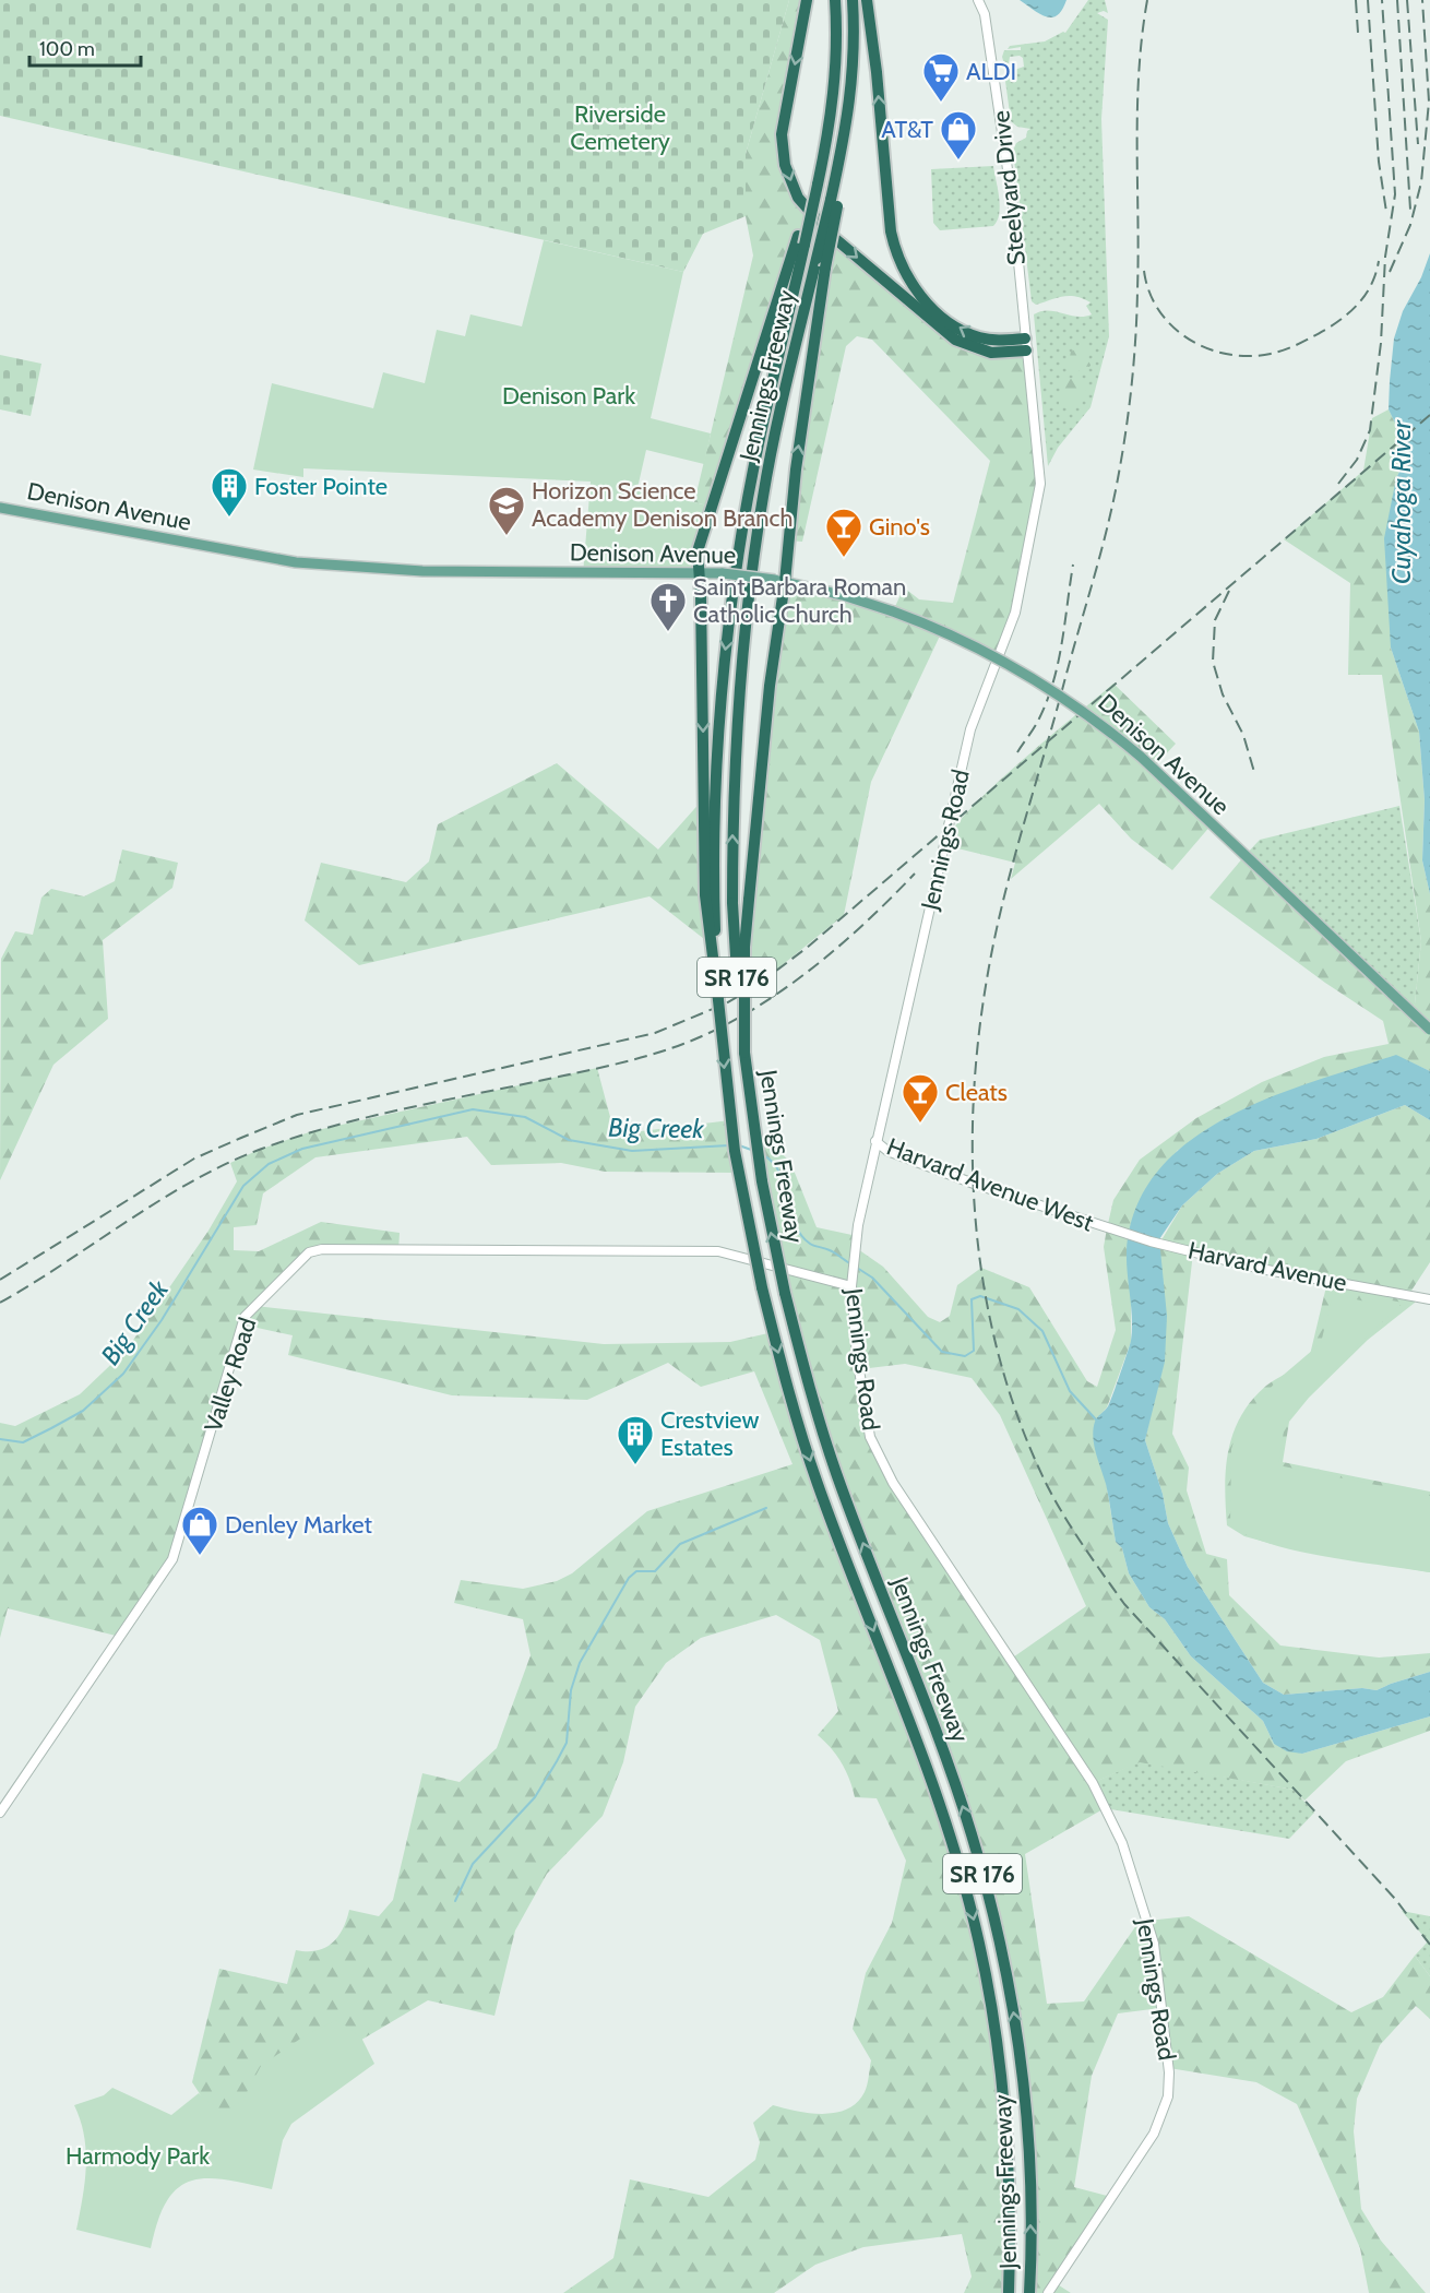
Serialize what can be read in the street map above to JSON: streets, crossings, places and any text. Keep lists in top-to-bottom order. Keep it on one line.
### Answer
{"streets":{"highway":["Jennings Freeway","SR 176"],"main road":["Denison Avenue"],"street":["Steelyard Drive","Jennings Road","Harvard Avenue West","Harvard Avenue","Valley Road"]},"crossings":[["Steelyard Drive","Jennings Road"],["Jennings Road","Harvard Avenue West"],["Jennings Road","Valley Road"],["Harvard Avenue West","Harvard Avenue"]],"water":["Cuyahoga River","Big Creek"],"parks":["Riverside Cemetery","Denison Park","Harmody Park"],"places":{"supermarket":["ALDI"],"shop":["AT&T","Denley Market"],"building":["Foster Pointe","Crestview Estates"],"school or university":["Horizon Science Academy Denison Branch"],"bar":["Gino's","Cleats"],"church":["Saint Barbara Roman Catholic Church"]},"scale_bar":"100 m"}
